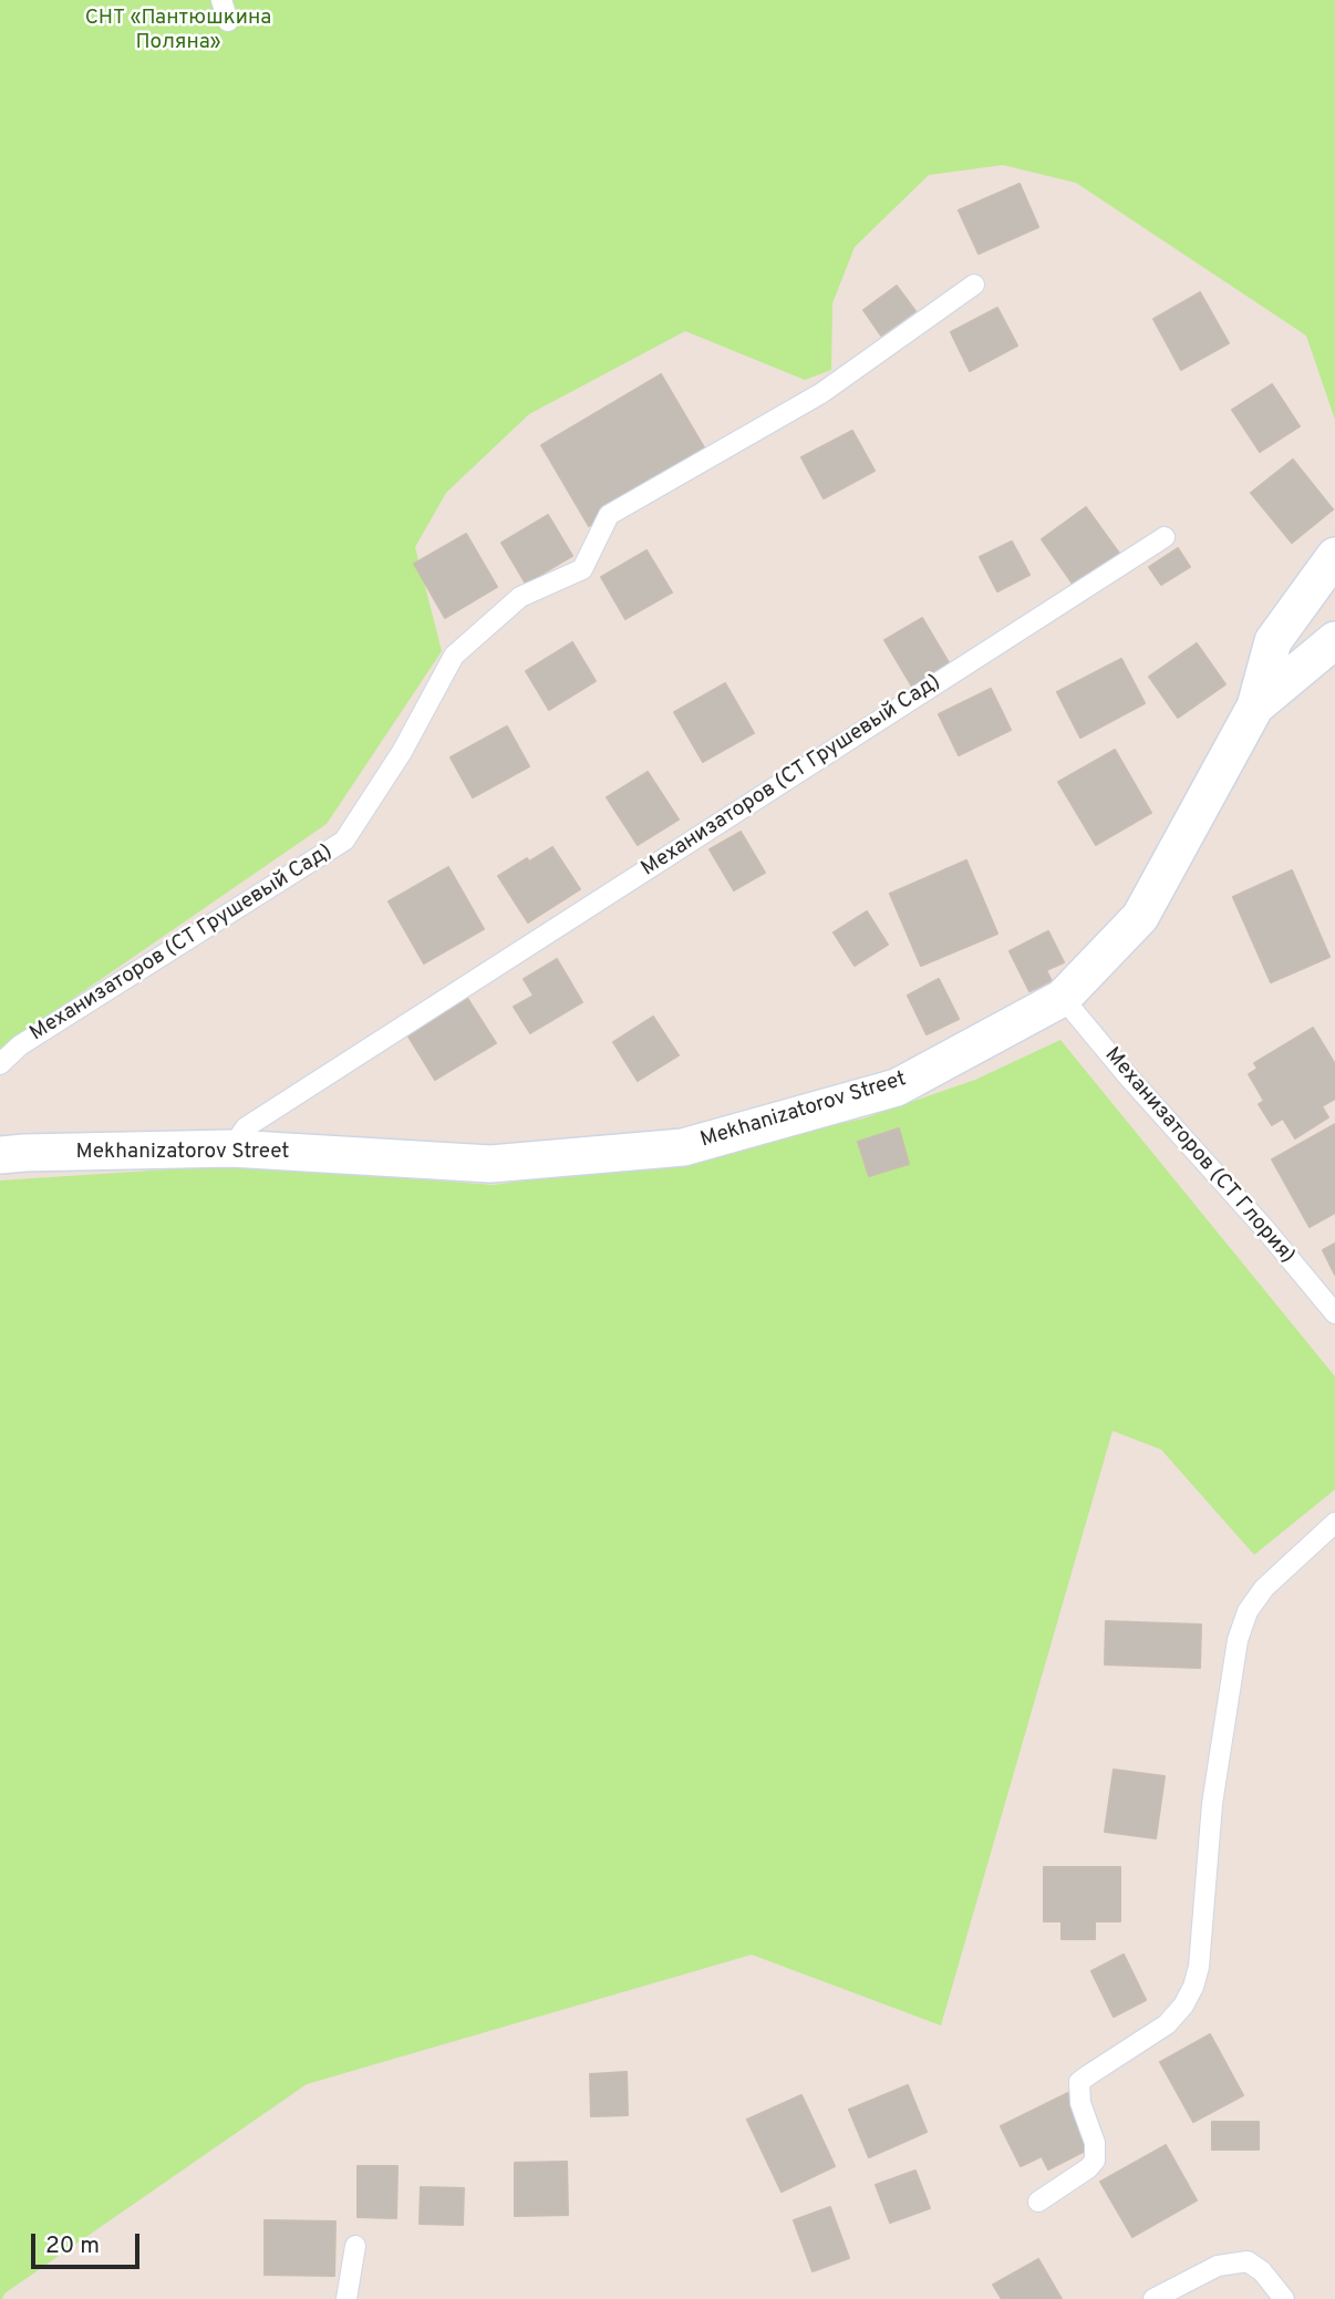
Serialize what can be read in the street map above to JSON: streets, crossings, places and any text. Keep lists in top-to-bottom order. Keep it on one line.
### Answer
{"streets":{"street":["Mekhanizatorov Street"],"lane":["Механизаторов (СТ Грушевый Сад)","Механизаторов (СТ Глория)"]},"crossings":[["Механизаторов (СТ Грушевый Сад)","Mekhanizatorov Street"],["Mekhanizatorov Street","Механизаторов (СТ Глория)"]],"parks":["СНТ «Пантюшкина Поляна»"],"scale_bar":"20 m"}
